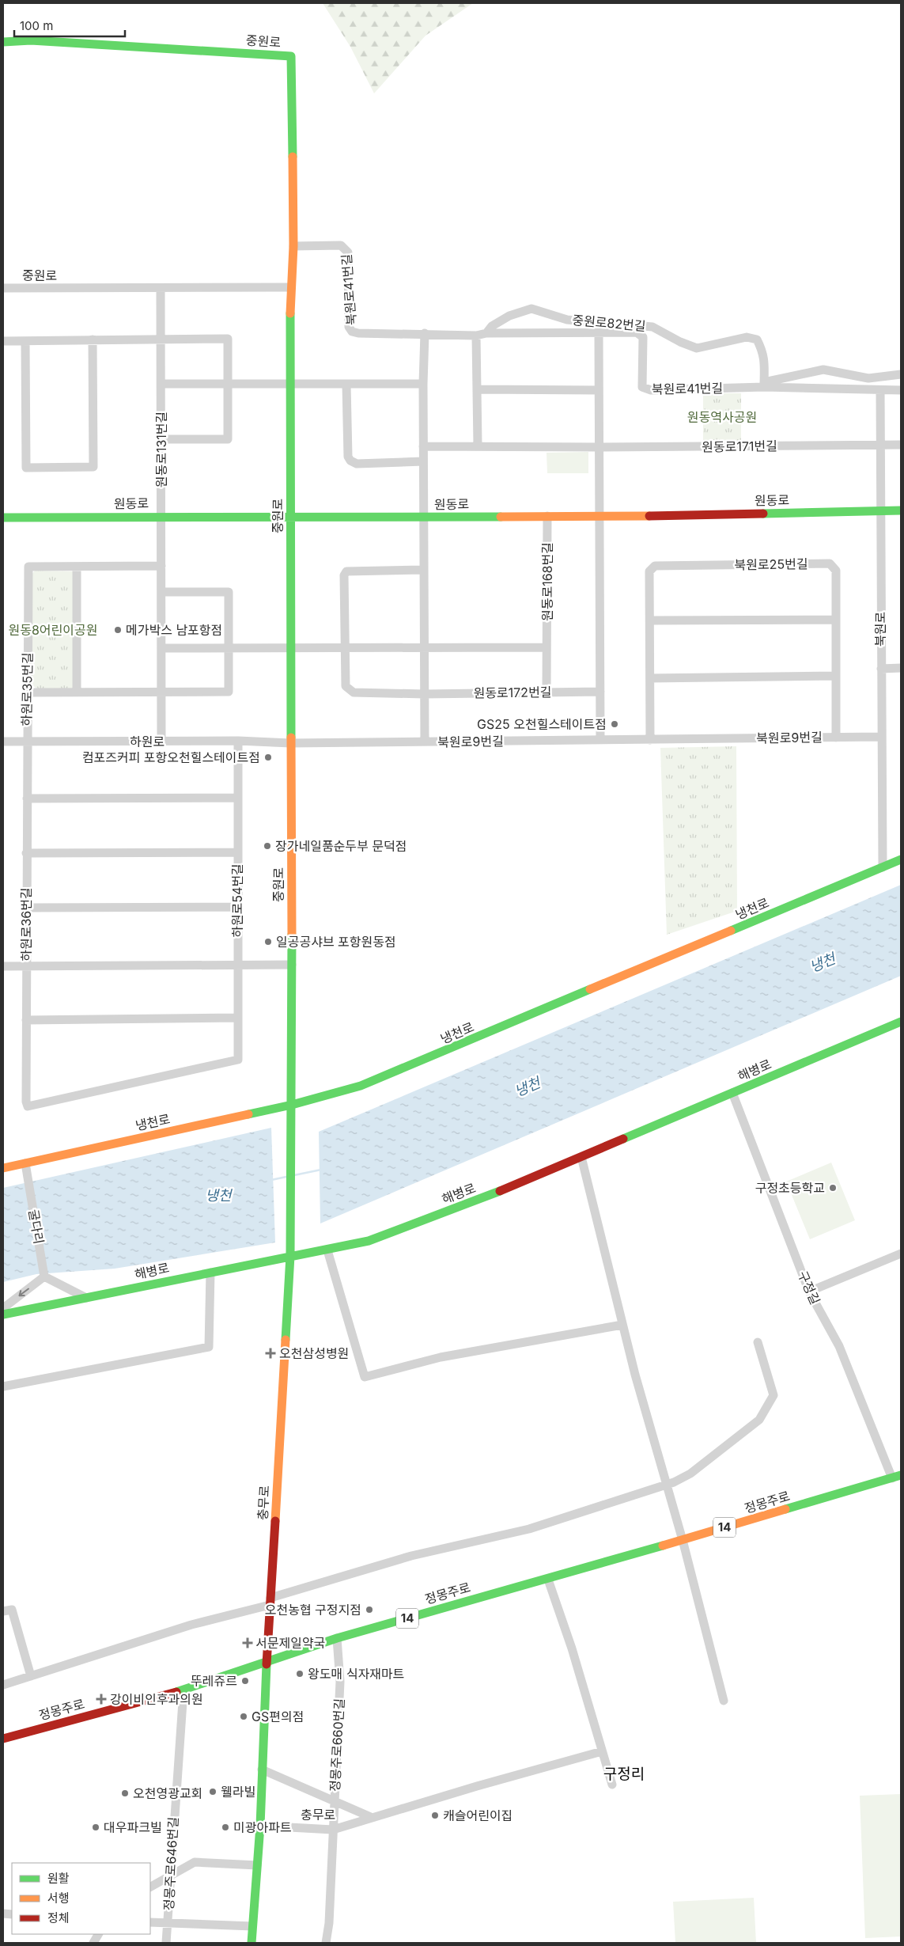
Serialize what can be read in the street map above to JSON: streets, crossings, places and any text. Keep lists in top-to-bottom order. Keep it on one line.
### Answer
{"streets":{"street":["중원로","북원로41번길","중원로82번길","원동로171번길","원동로131번길","원동로","북원로25번길","원동로168번길","북원로","하원로35번길","원동로172번길","북원로9번길","하원로","하원로54번길","냉천로","하원로36번길","해병로","굴다리","구정길","정몽주로","충무로","14","정몽주로660번길","정몽주로646번길"]},"crossings":[["중원로","북원로41번길"],["중원로","원동로131번길"],["중원로","원동로"],["중원로","북원로9번길"],["중원로","하원로"],["중원로","냉천로"],["중원로","충무로"],["북원로41번길","중원로82번길"],["북원로41번길","북원로"],["원동로171번길","북원로"],["원동로131번길","원동로"],["원동로131번길","하원로"],["원동로","원동로168번길"],["원동로","북원로"],["북원로25번길","북원로9번길"],["원동로168번길","원동로172번길"],["북원로","북원로9번길"],["북원로","냉천로"],["하원로35번길","하원로"],["하원로35번길","하원로36번길"],["북원로9번길","하원로"],["하원로","하원로54번길"],["하원로","하원로36번길"],["하원로54번길","하원로36번길"],["냉천로","굴다리"],["해병로","구정길"],["해병로","충무로"],["구정길","정몽주로"],["정몽주로","충무로"],["정몽주로","정몽주로660번길"],["정몽주로","정몽주로646번길"],["충무로","정몽주로660번길"]],"districts":["구정리"],"water":["냉천"],"parks":["원동역사공원","원동8어린이공원"],"places":{"other":["메가박스 남포항점","GS25 오천힐스테이트점","컴포즈커피 포항오천힐스테이트점","장가네일품순두부 문덕점","일공공샤브 포항원동점","구정초등학교","오천농협 구정지점","왕도매 식자재마트","뚜레쥬르","GS편의점","웰라빌","오천영광교회","캐슬어린이집","대우파크빌","미광아파트"],"health":["오천삼성병원","서문제일약국","강이비인후과의원"]},"legend":["원활","서행","정체"],"scale_bar":"100 m"}
